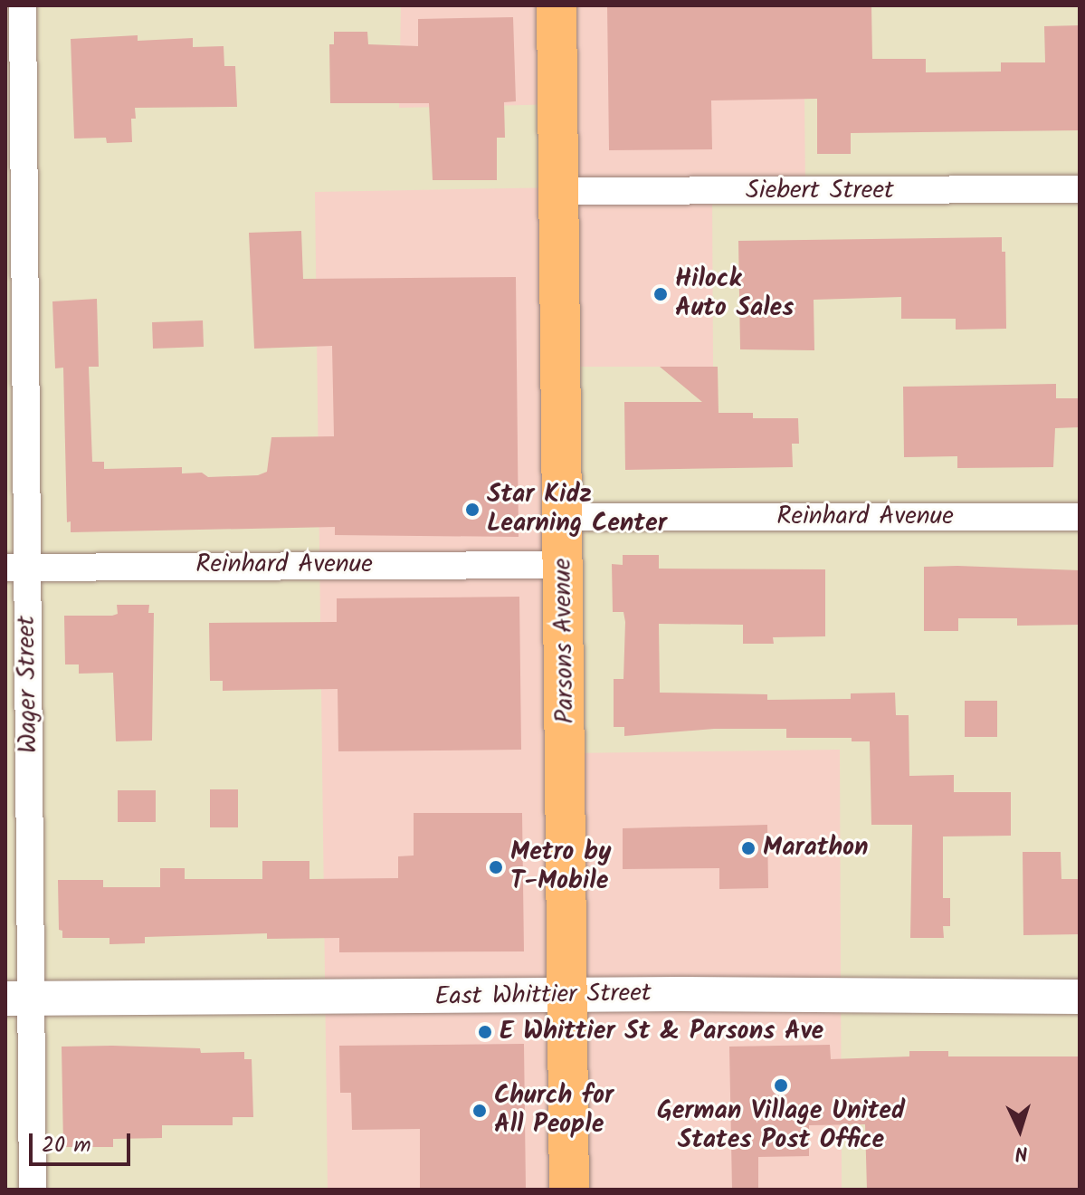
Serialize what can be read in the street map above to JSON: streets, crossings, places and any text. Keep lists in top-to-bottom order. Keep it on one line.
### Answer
{"streets":{"main road":["Parsons Avenue"],"street":["Siebert Street","Reinhard Avenue","Wager Street","East Whittier Street"]},"crossings":[["Siebert Street","Parsons Avenue"],["Reinhard Avenue","Parsons Avenue"],["Reinhard Avenue","Wager Street"],["Parsons Avenue","East Whittier Street"],["Wager Street","East Whittier Street"]],"places":["Hilock Auto Sales","Star Kidz Learning Center","Marathon","Metro by T-Mobile","E Whittier St & Parsons Ave","German Village United States Post Office","Church for All People"],"scale_bar":"20 m","north":"bottom"}
